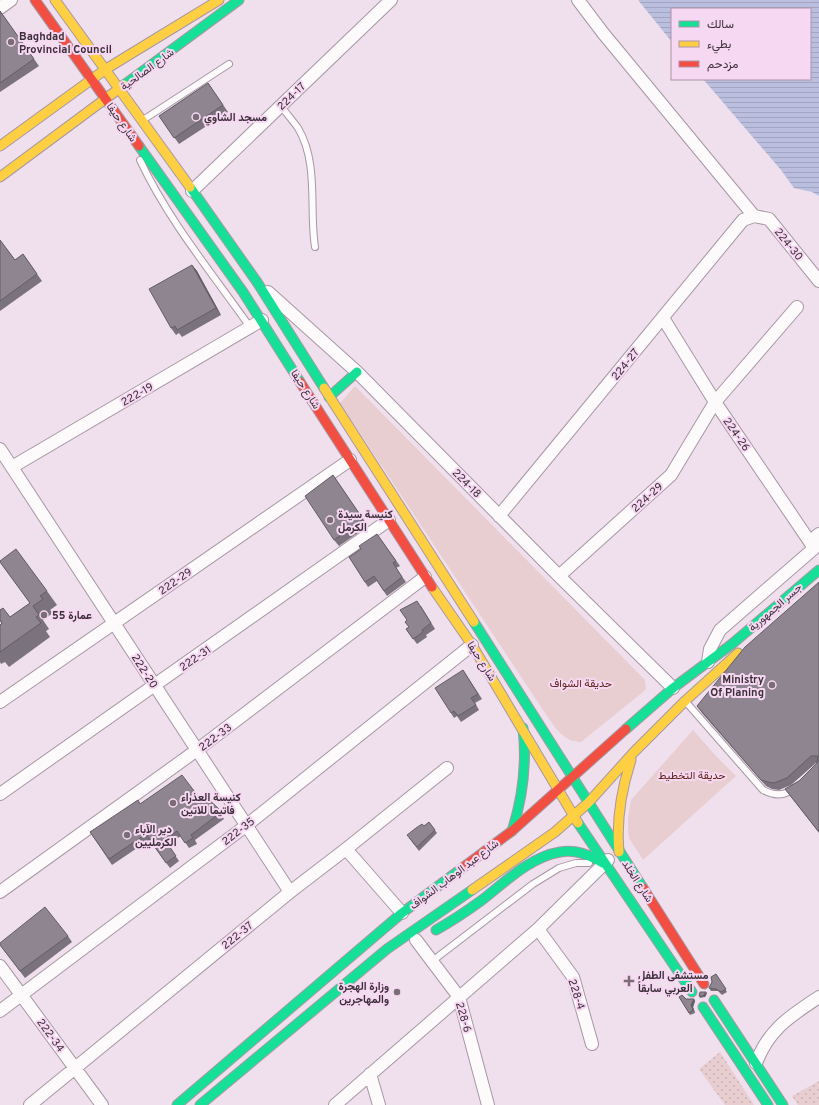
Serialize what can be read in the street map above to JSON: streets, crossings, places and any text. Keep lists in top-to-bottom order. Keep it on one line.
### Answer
{"streets":{"main road":["شارع الصالحية","شارع حيفا","جسر الجمهورية","شارع عبد الوهاب الشواف","شارع الخلد"],"street":["224-17","224-30","224-27","222-19","224-26","224-18","224-29","222-29","222-31","222-20","222-33","222-35","222-37","228-4","228-6","222-34"]},"crossings":[["شارع الصالحية","شارع حيفا"],["224-17","شارع حيفا"],["شارع حيفا","222-19"],["شارع حيفا","224-18"],["شارع حيفا","222-29"],["شارع حيفا","222-31"],["شارع حيفا","222-33"],["شارع حيفا","222-35"],["شارع حيفا","شارع عبد الوهاب الشواف"],["شارع حيفا","شارع الخلد"],["224-30","224-27"],["224-27","224-26"],["224-27","224-18"],["222-19","222-20"],["224-26","224-29"],["224-18","224-29"],["224-18","شارع عبد الوهاب الشواف"],["222-29","222-20"],["جسر الجمهورية","شارع عبد الوهاب الشواف"],["222-31","222-20"],["222-20","222-33"],["222-20","222-35"],["222-20","222-37"],["222-35","222-34"],["شارع عبد الوهاب الشواف","شارع الخلد"],["222-37","222-34"]],"parks":["حديقة الشواف","حديقة التخطيط"],"places":{"other":["Baghdad Provincial Council","مسجد الشاوي","كنيسة سيدة الكرمل","عمارة 55","Ministry Of Planing","كنيسة العذراء فاتيما للاتين","دير الآباء الكرمليين","وزارة الهجرة والمهاجرين"],"health":["مستشفى الطفل العربي سابقاً"]},"legend":["سالك","بطيء","مزدحم"]}
